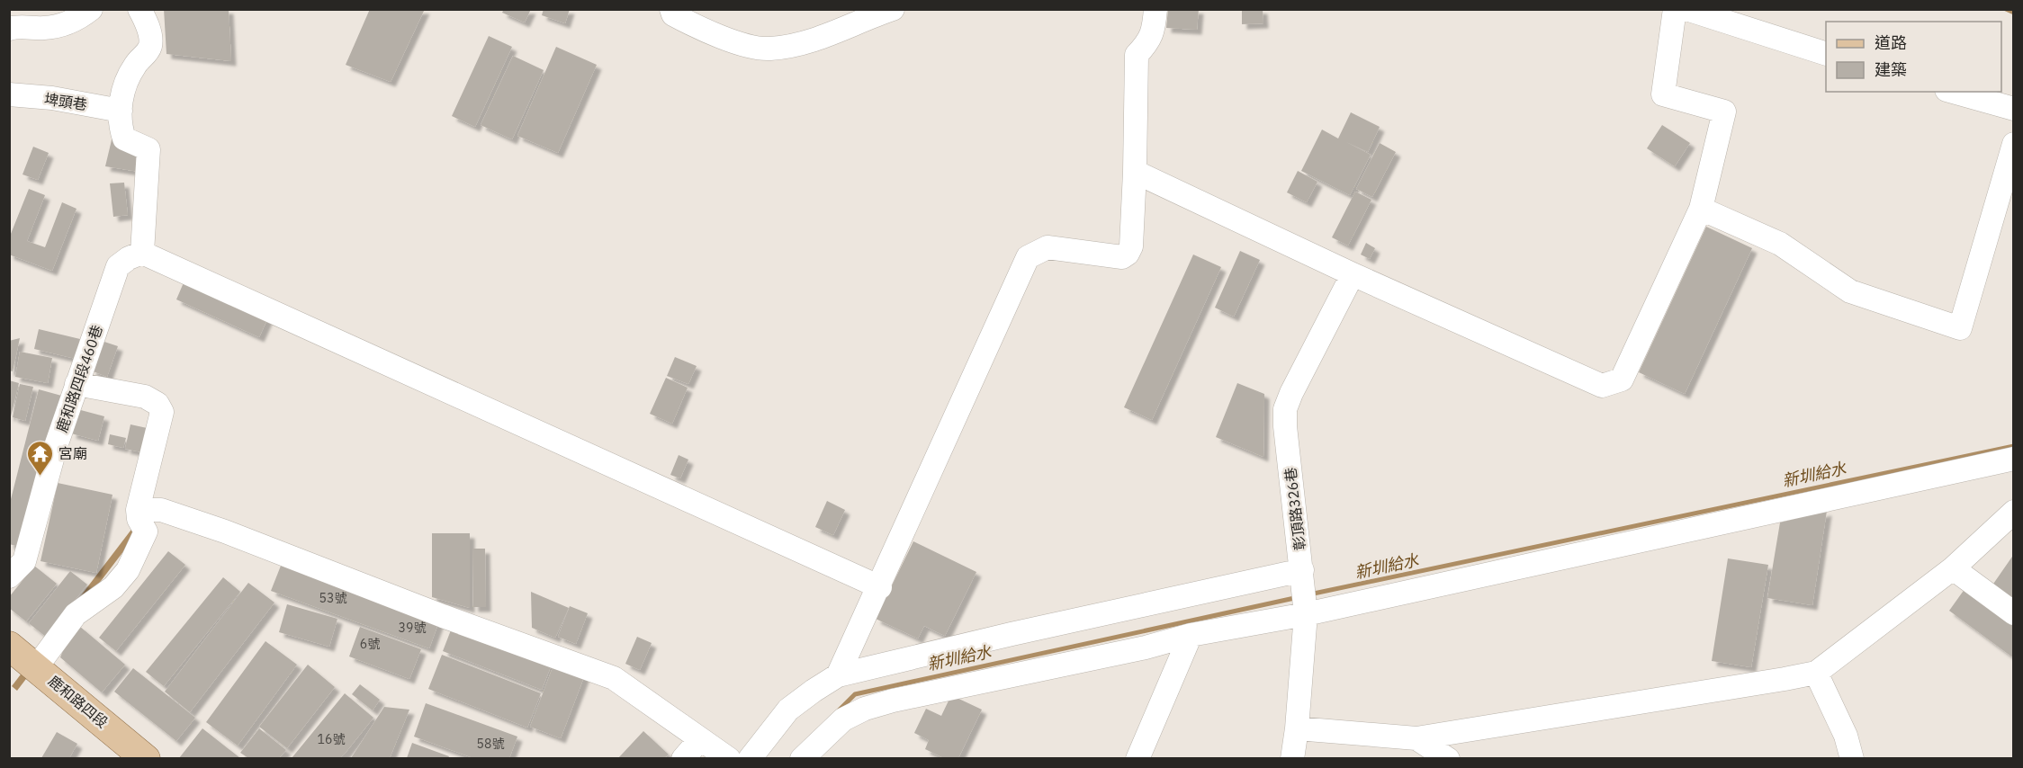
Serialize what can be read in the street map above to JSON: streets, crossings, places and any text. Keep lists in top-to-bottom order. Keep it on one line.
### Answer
{"streets":{"main road":["鹿和路四段"],"street":["埤頭巷","鹿和路四段460巷","彰頂路326巷"]},"water":["新圳給水"],"places":{"temple":["宮廟"]},"house_numbers":["53號","39號","6號","16號","58號"],"legend":["道路","建築"]}
